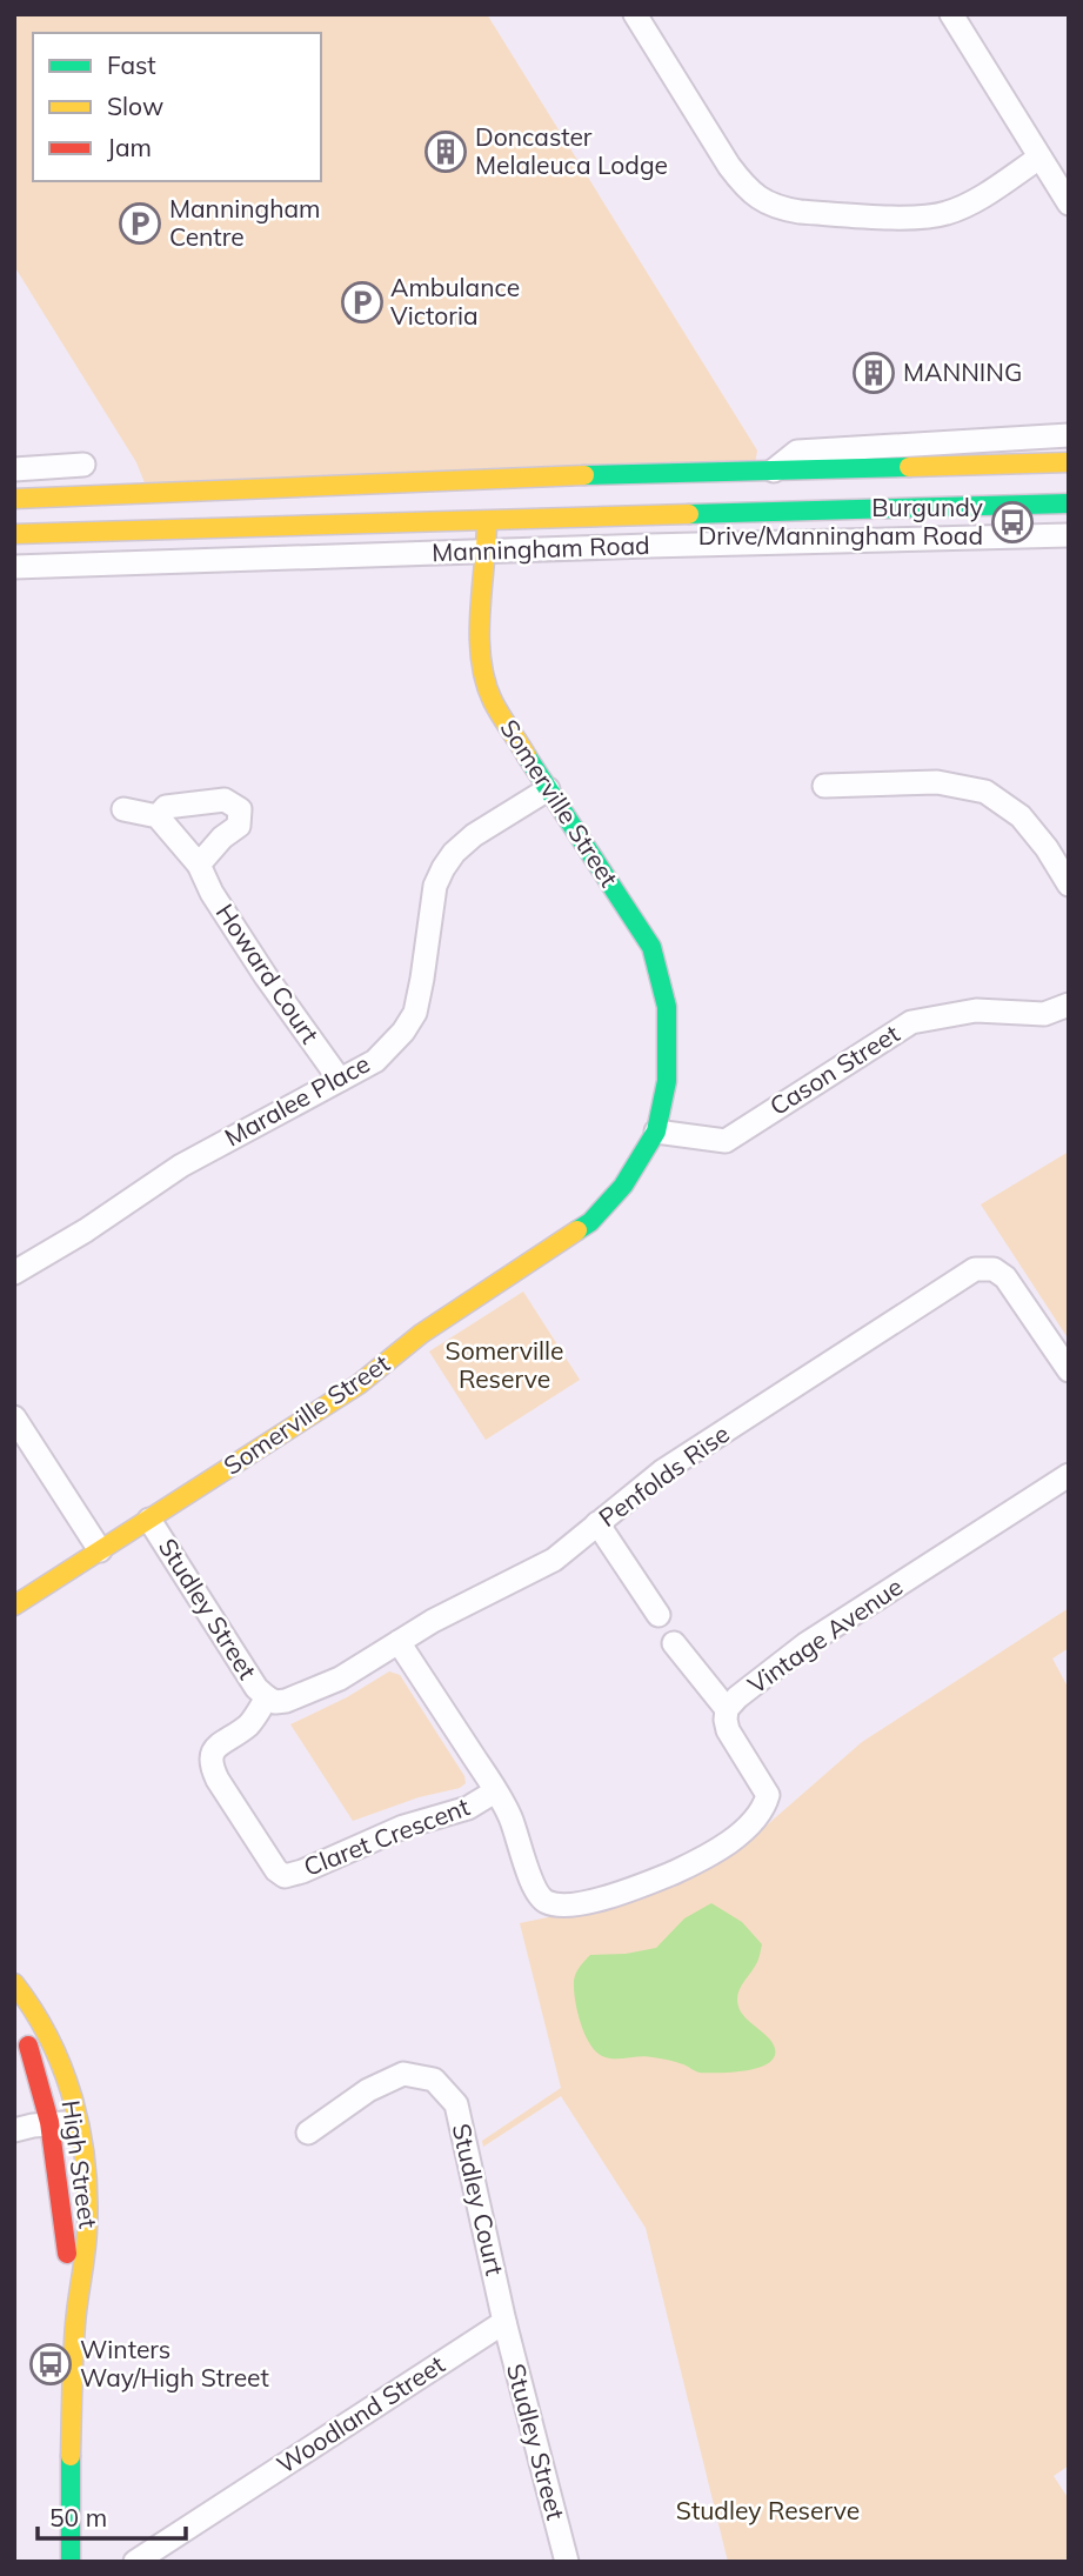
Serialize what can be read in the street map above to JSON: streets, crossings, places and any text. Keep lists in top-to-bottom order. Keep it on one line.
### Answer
{"streets":{"main road":["Manningham Road","Somerville Street","High Street"],"street":["Howard Court","Cason Street","Maralee Place","Penfolds Rise","Studley Street","Vintage Avenue","Claret Crescent","Studley Court","Woodland Street"]},"crossings":[["Manningham Road","Somerville Street"],["Somerville Street","Cason Street"],["Somerville Street","Maralee Place"],["Somerville Street","Studley Street"],["Howard Court","Maralee Place"],["Penfolds Rise","Studley Street"],["Penfolds Rise","Vintage Avenue"],["Penfolds Rise","Claret Crescent"],["Studley Street","Claret Crescent"],["Studley Street","Studley Court"],["Studley Street","Woodland Street"],["Vintage Avenue","Claret Crescent"],["Studley Court","Woodland Street"]],"parks":["Somerville Reserve","Studley Reserve"],"places":{"building":["Doncaster Melaleuca Lodge","MANNING"],"parking":["Manningham Centre","Ambulance Victoria"],"bus stop":["Burgundy Drive/Manningham Road","Winters Way/High Street"]},"legend":["Fast","Slow","Jam"],"scale_bar":"50 m"}
